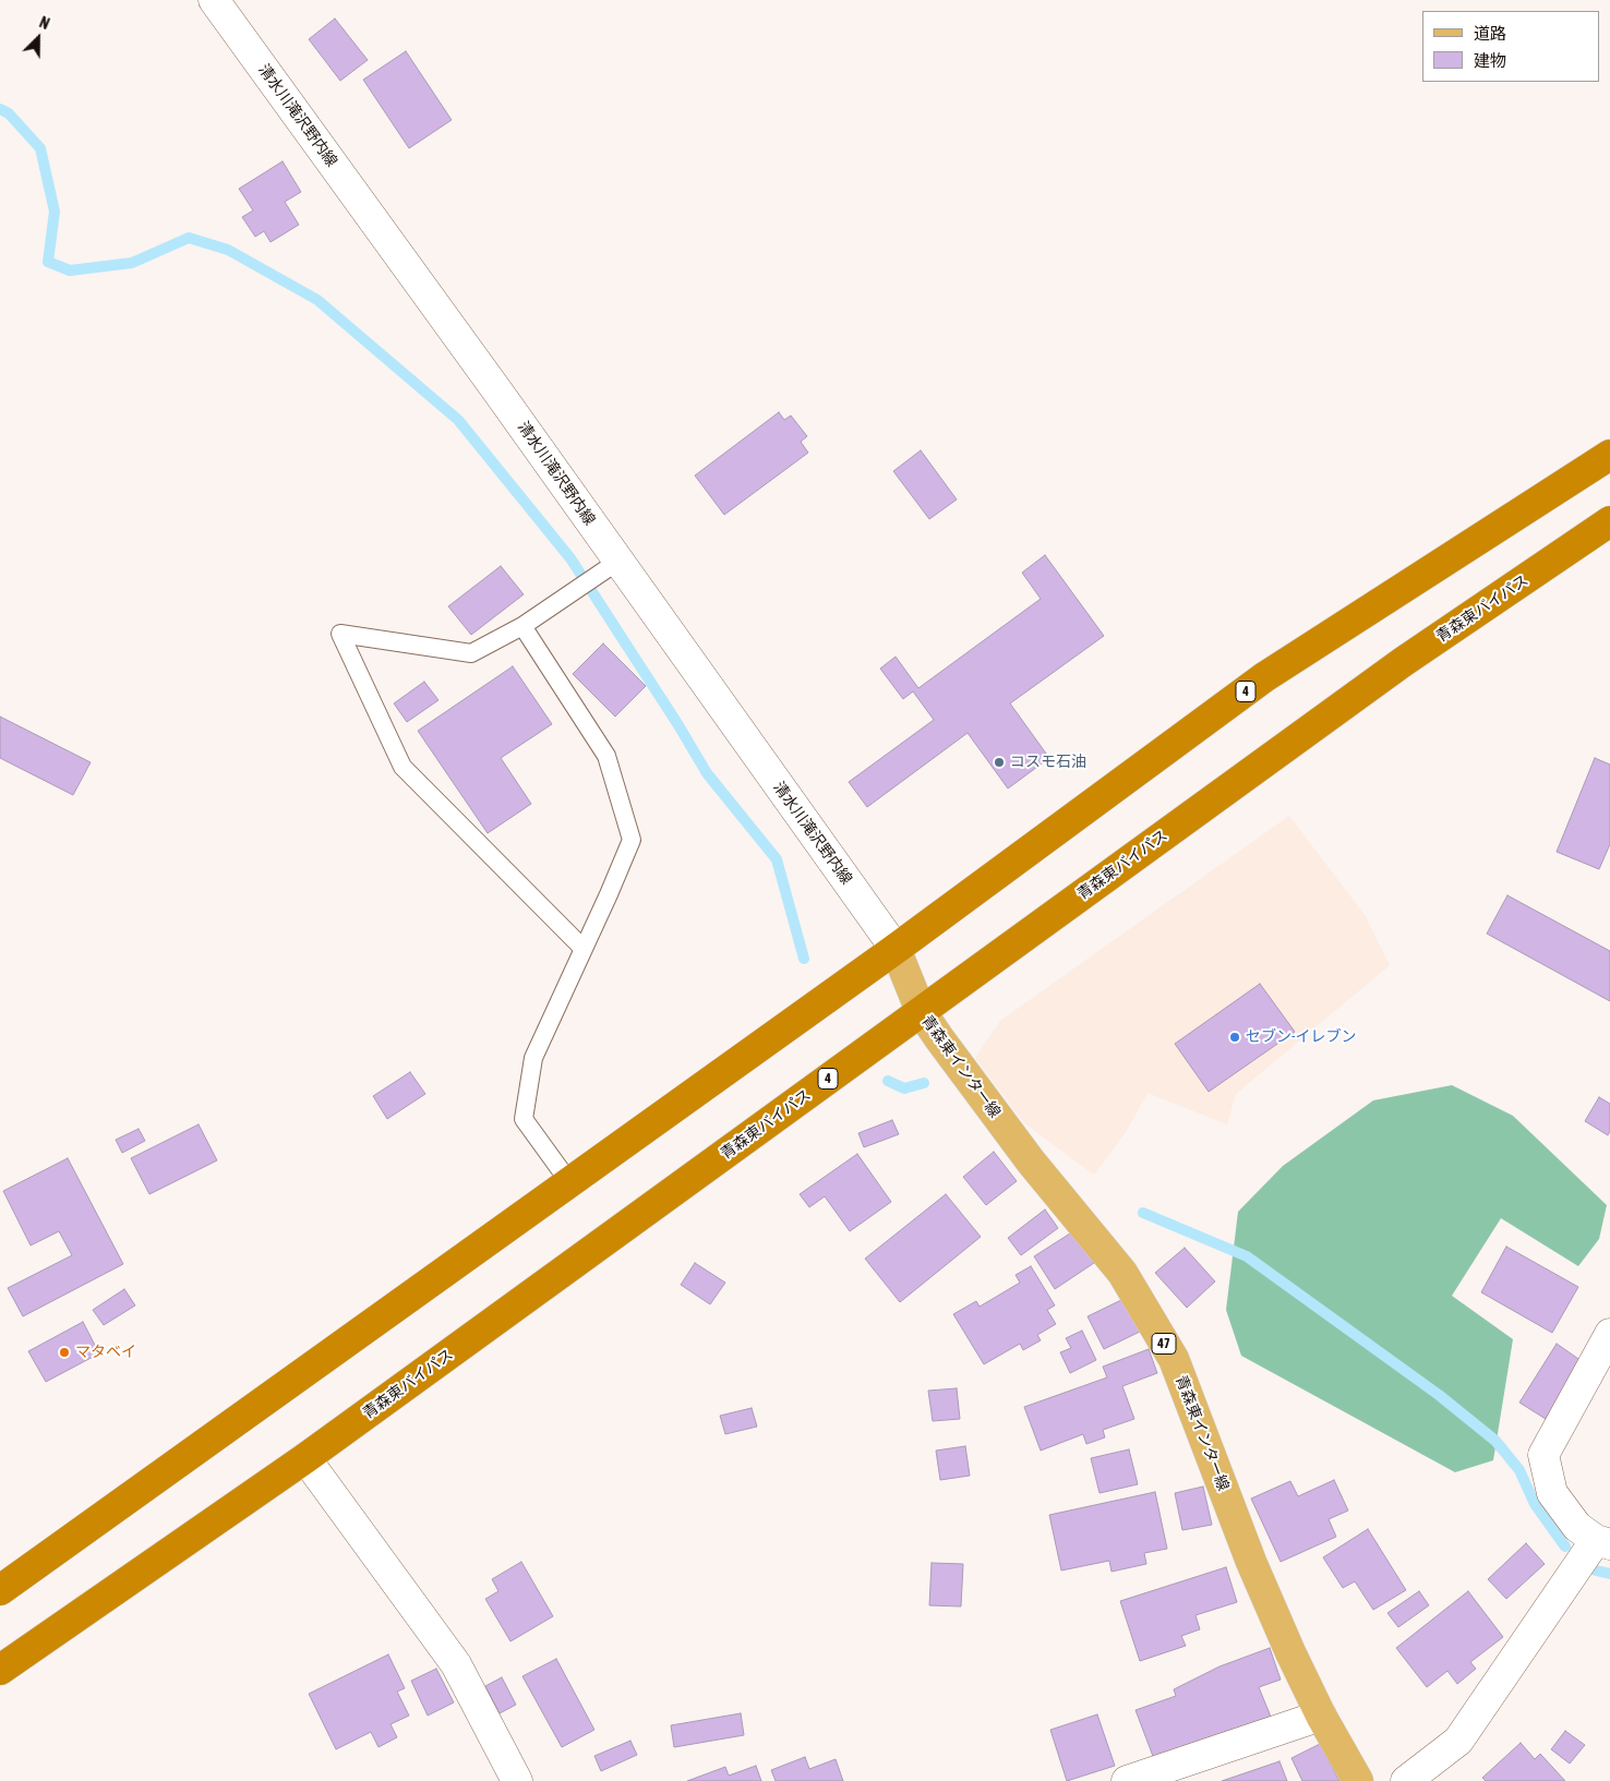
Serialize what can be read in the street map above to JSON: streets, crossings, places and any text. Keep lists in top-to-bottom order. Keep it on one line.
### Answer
{"streets":{"highway":["青森東バイパス","4"],"main road":["清水川滝沢野内線","青森東インター線","47"]},"crossings":[["清水川滝沢野内線","4"],["清水川滝沢野内線","青森東インター線"],["青森東バイパス","青森東インター線"],["4","青森東インター線"]],"places":["コスモ石油","セブン-イレブン","マタベイ"],"legend":["道路","建物"],"north":"top right"}
